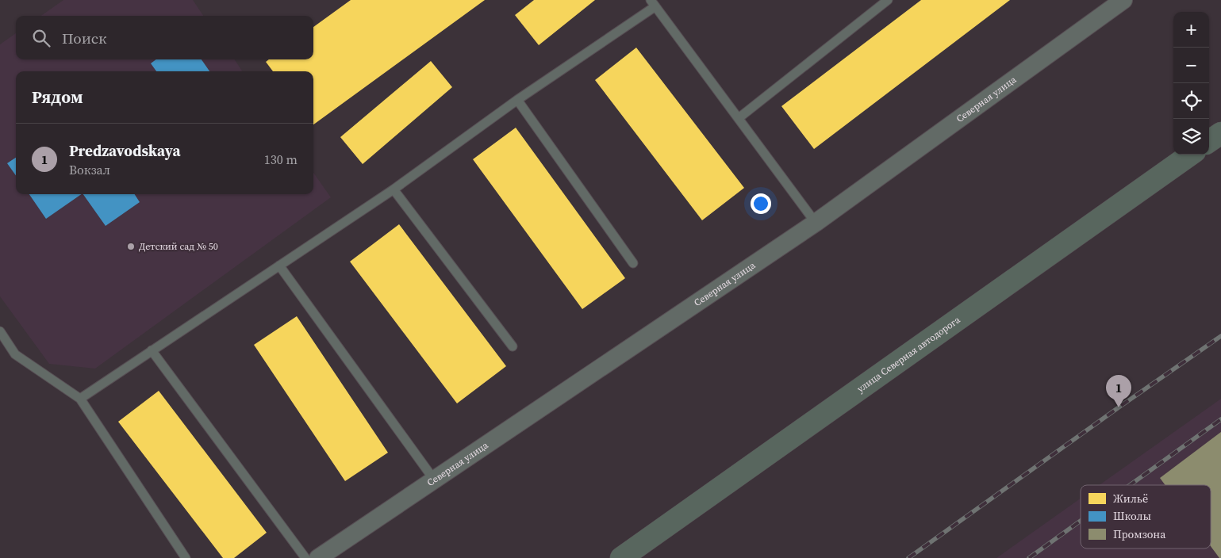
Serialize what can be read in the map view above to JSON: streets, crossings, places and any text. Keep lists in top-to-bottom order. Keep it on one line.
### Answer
{"streets":{"main road":["улица Северная автодорога"],"street":["Северная улица"]},"places":["Детский сад № 50"],"legend":["Жильё","Школы","Промзона"],"page":{"map_buttons":["+","−"],"search":"Поиск","heading":"Рядом","list":[{"mark":"1","name":"Predzavodskaya","note":"Вокзал","value":"130 m"}],"pins":"1"}}
